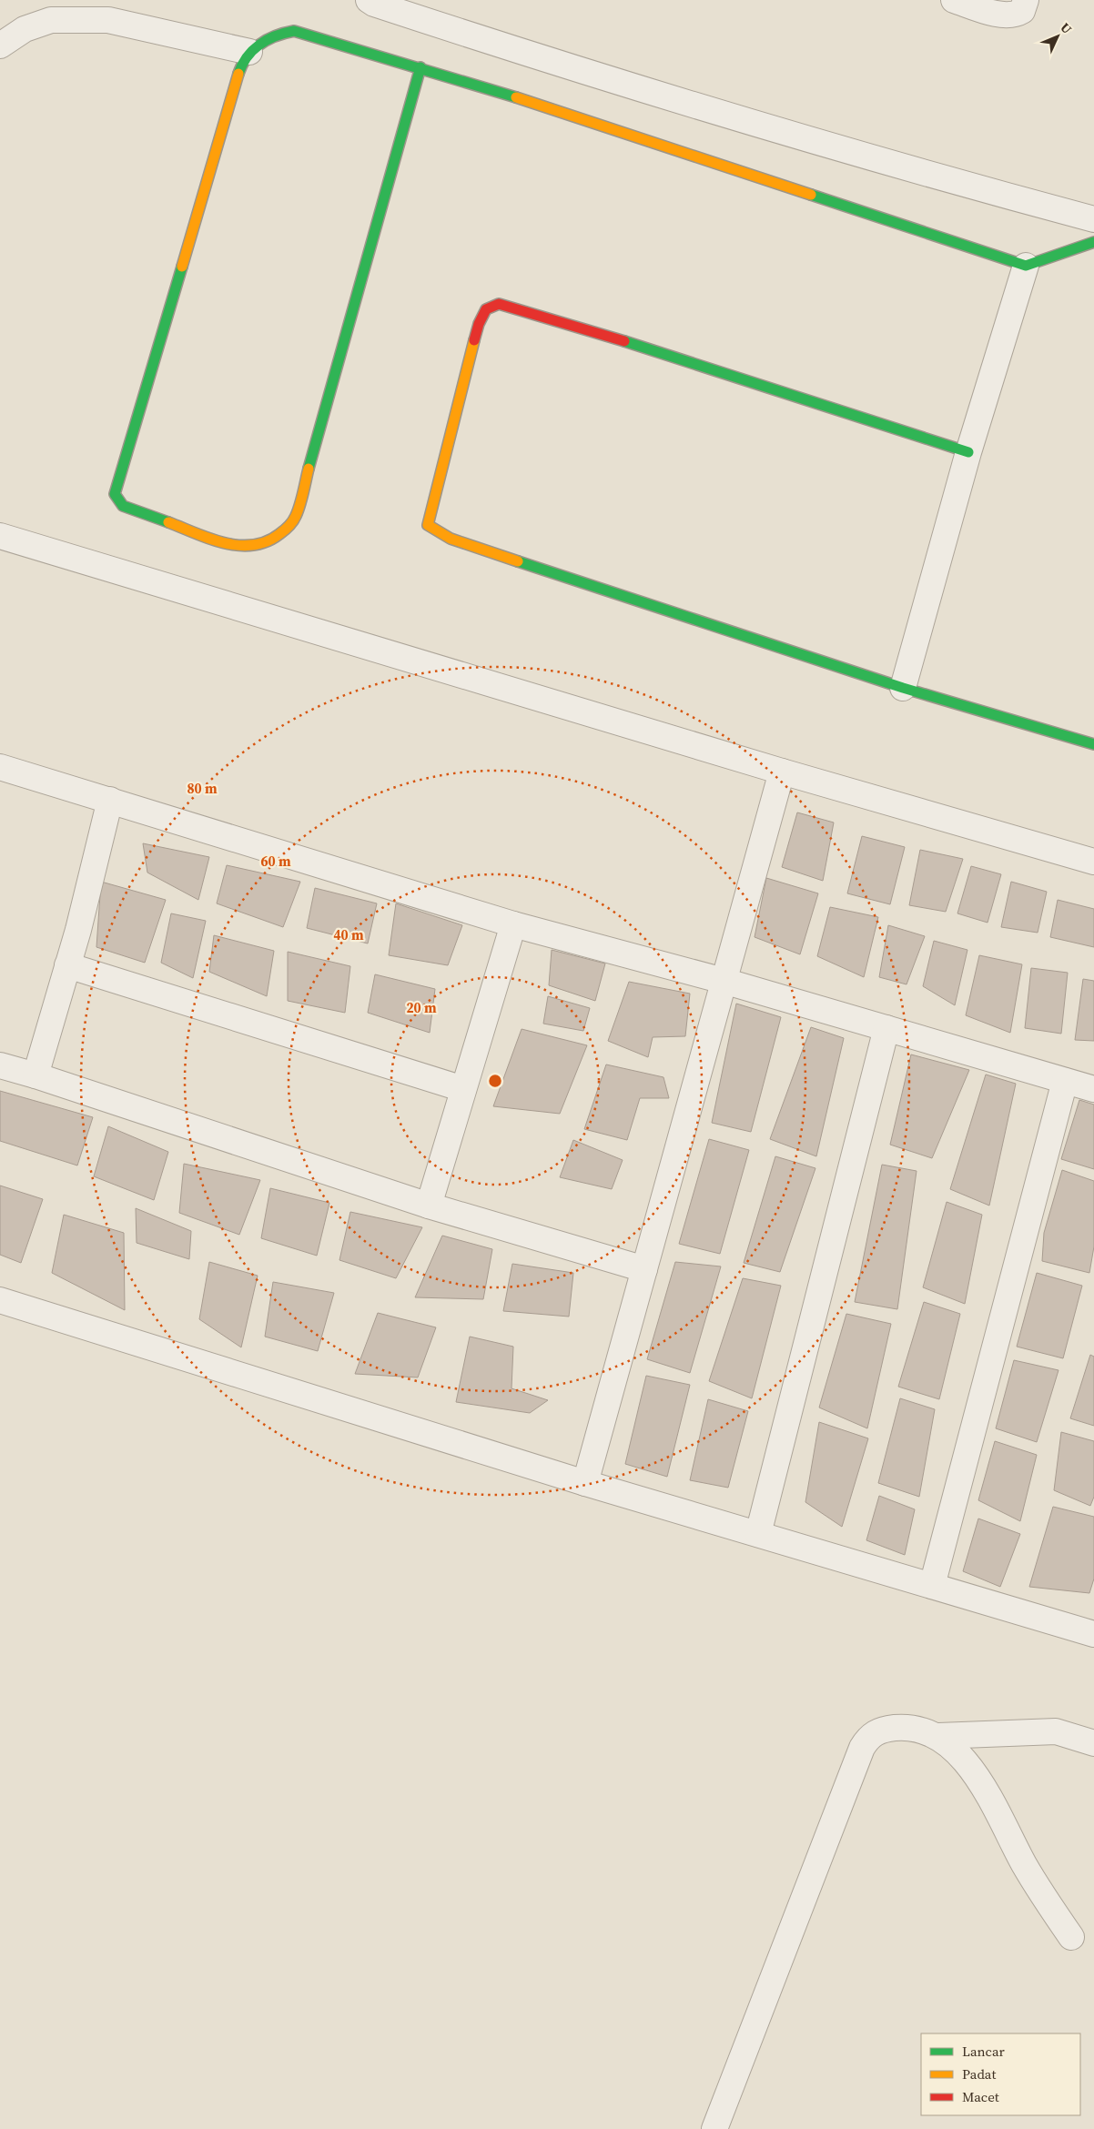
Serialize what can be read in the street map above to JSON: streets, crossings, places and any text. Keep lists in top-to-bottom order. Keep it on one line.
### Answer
{"legend":["Lancar","Padat","Macet"],"north":"top right","rings":["80 m","60 m","40 m","20 m"]}
